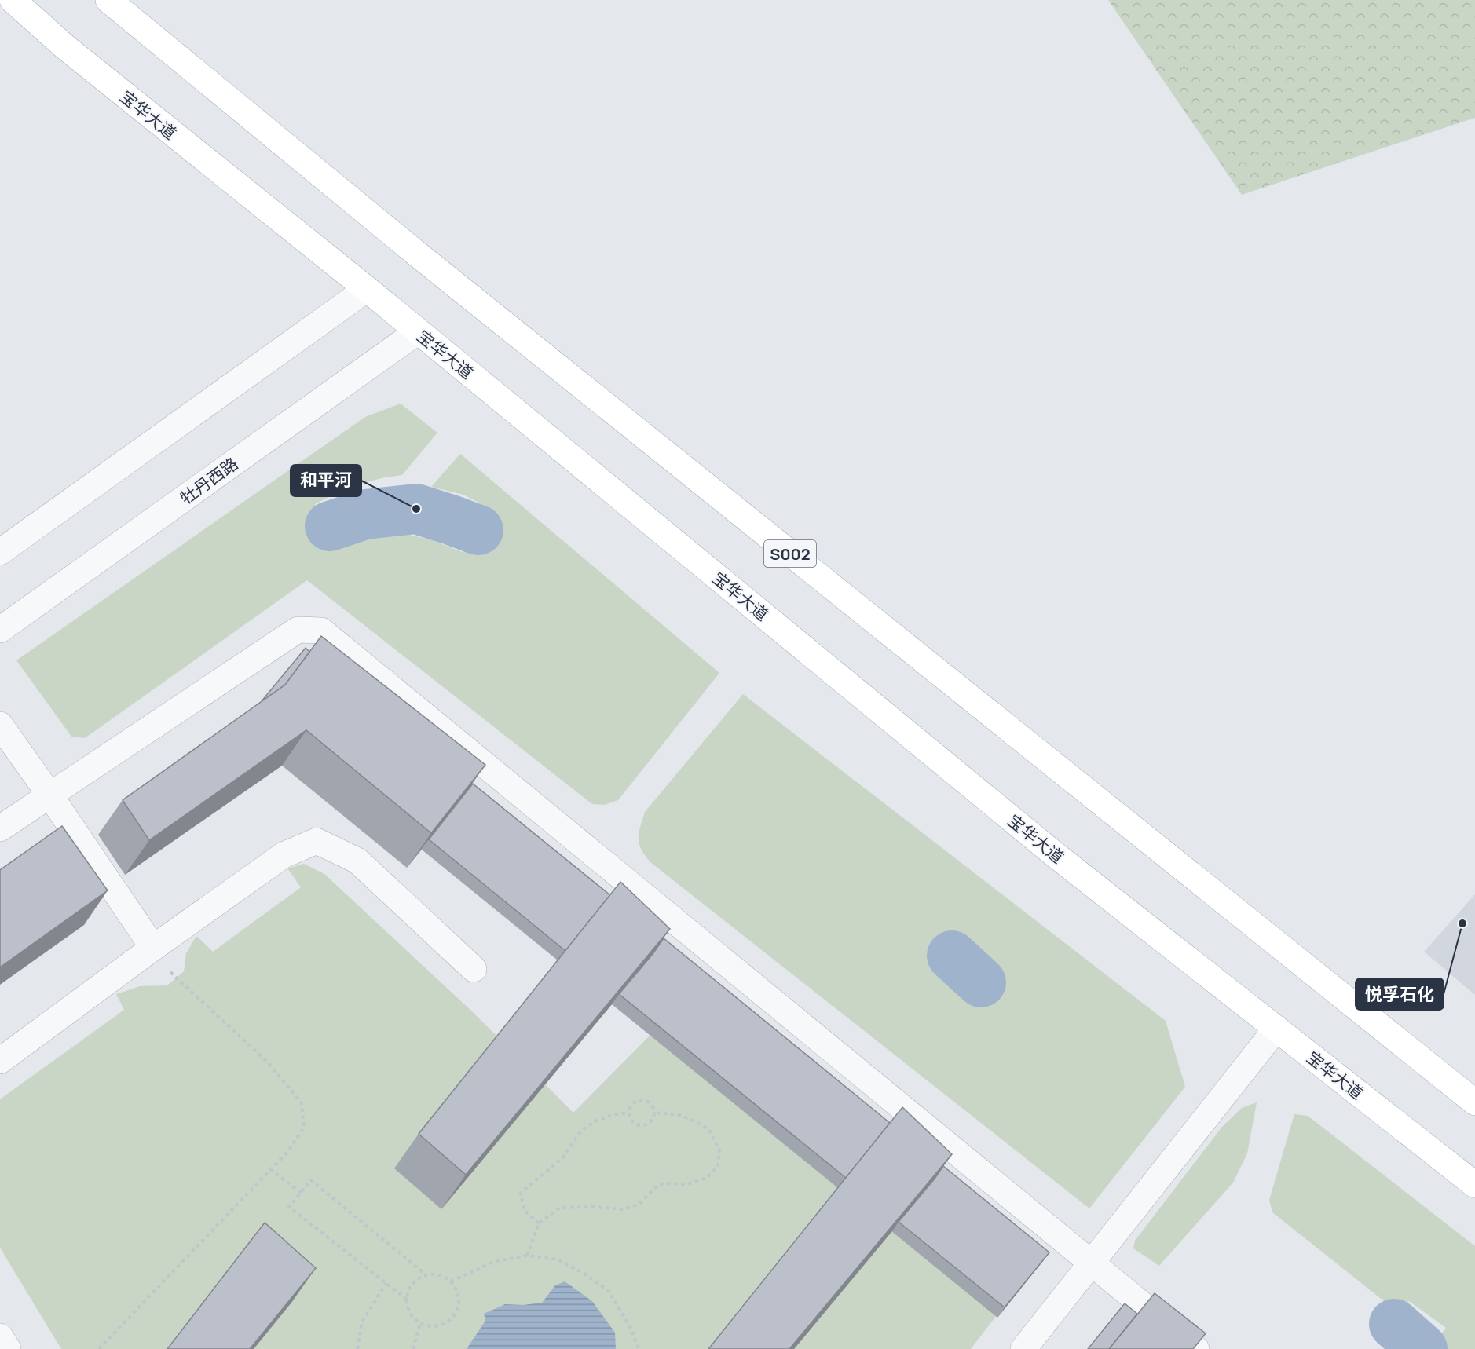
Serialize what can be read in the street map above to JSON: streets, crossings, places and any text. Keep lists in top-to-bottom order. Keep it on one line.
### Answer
{"streets":{"main road":["宝华大道","S002"],"street":["牡丹西路"]},"crossings":[["宝华大道","牡丹西路"]],"places":["和平河","悦孚石化"]}
